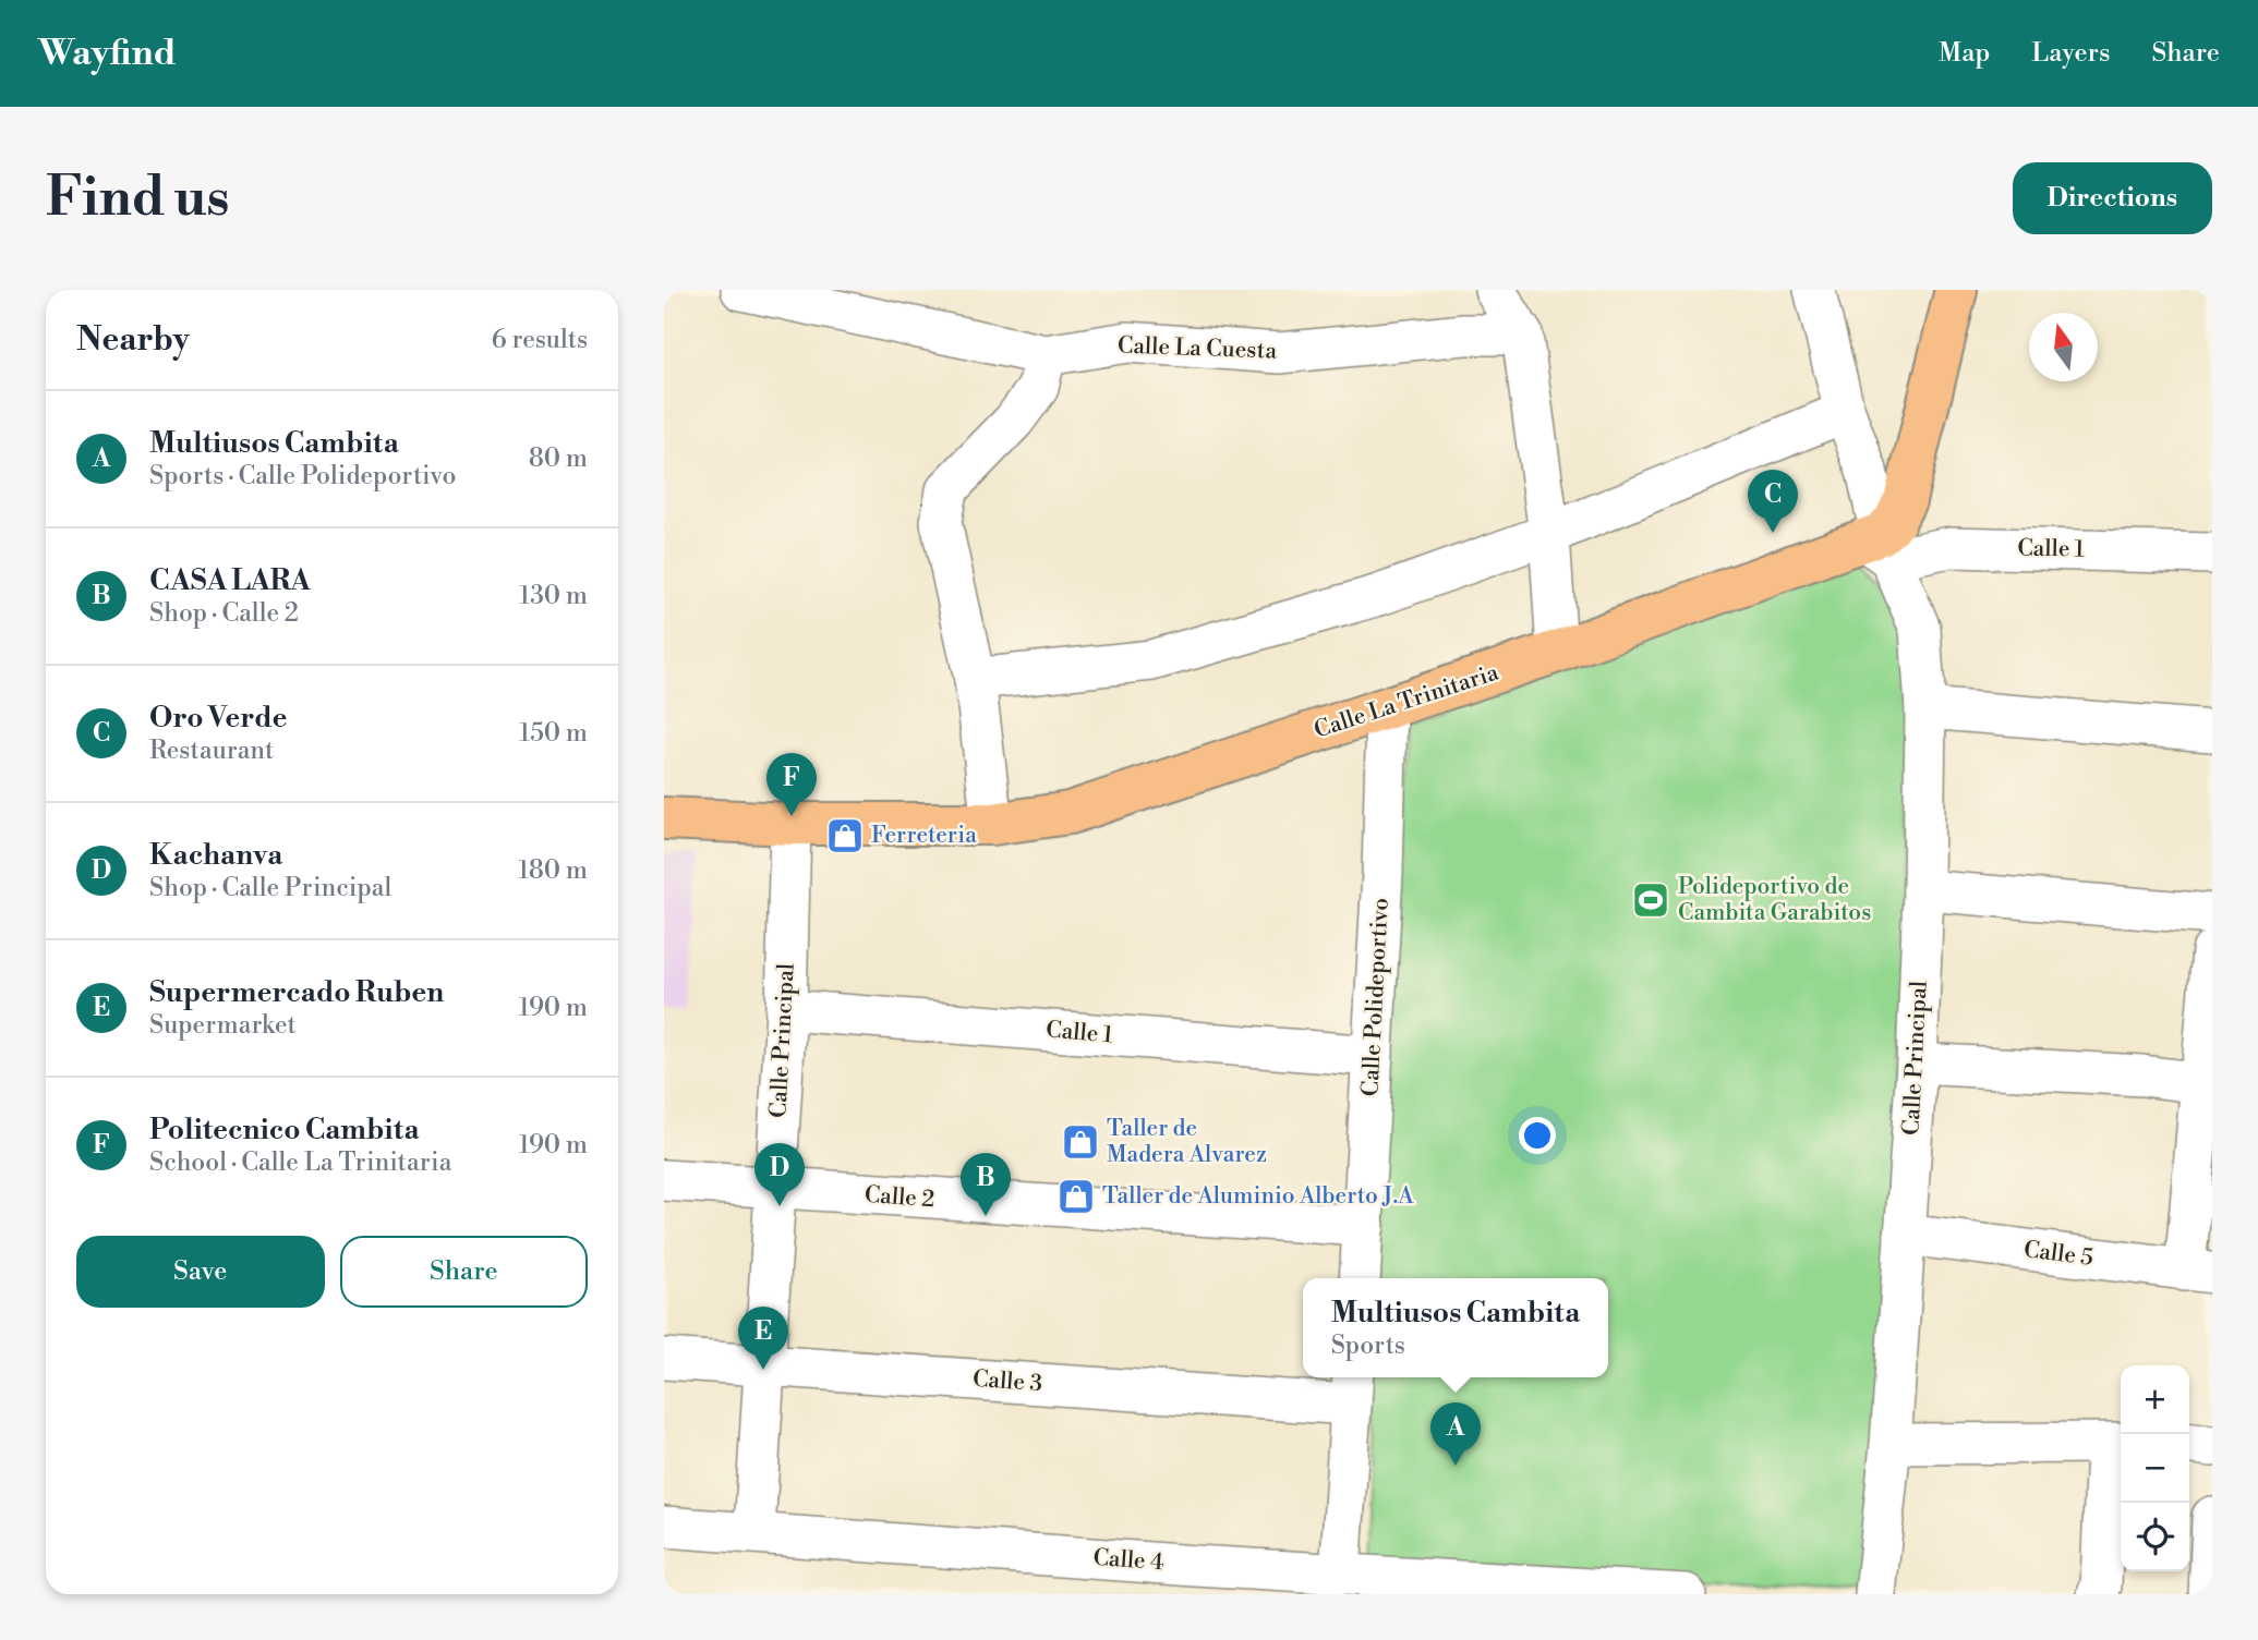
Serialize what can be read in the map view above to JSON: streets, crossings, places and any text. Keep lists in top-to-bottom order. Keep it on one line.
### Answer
{"streets":{"main road":["Calle La Trinitaria"],"street":["Calle La Cuesta","Calle 1","Calle Polideportivo","Calle Principal","Calle 2","Calle 5","Calle 3","Calle 4"]},"crossings":[["Calle 1","Calle La Trinitaria"],["Calle 1","Calle Polideportivo"],["Calle 1","Calle Principal"],["Calle La Trinitaria","Calle Polideportivo"],["Calle La Trinitaria","Calle Principal"],["Calle Polideportivo","Calle 2"],["Calle Principal","Calle 2"],["Calle Principal","Calle 5"],["Calle Principal","Calle 3"],["Calle Principal","Calle 4"]],"places":{"shop":["Ferreteria","Taller de Madera Alvarez","Taller de Aluminio Alberto J.A"],"sports":["Polideportivo de Cambita Garabitos"]},"north":"top","page":{"header":"Wayfind","nav":["Map","Layers","Share"],"buttons":["Directions",["Save","Share"]],"title":"Find us","heading":["Nearby","6 results"],"list":[{"mark":"A","name":"Multiusos Cambita","note":"Sports · Calle Polideportivo","value":"80 m"},{"mark":"B","name":"CASA LARA","note":"Shop · Calle 2","value":"130 m"},{"mark":"C","name":"Oro Verde","note":"Restaurant","value":"150 m"},{"mark":"D","name":"Kachanva","note":"Shop · Calle Principal","value":"180 m"},{"mark":"E","name":"Supermercado Ruben","note":"Supermarket","value":"190 m"},{"mark":"F","name":"Politecnico Cambita","note":"School · Calle La Trinitaria","value":"190 m"}],"pins":["C","F","D","B","E","A"],"popup":["Multiusos Cambita","Sports"],"map_buttons":["+","−"]}}
